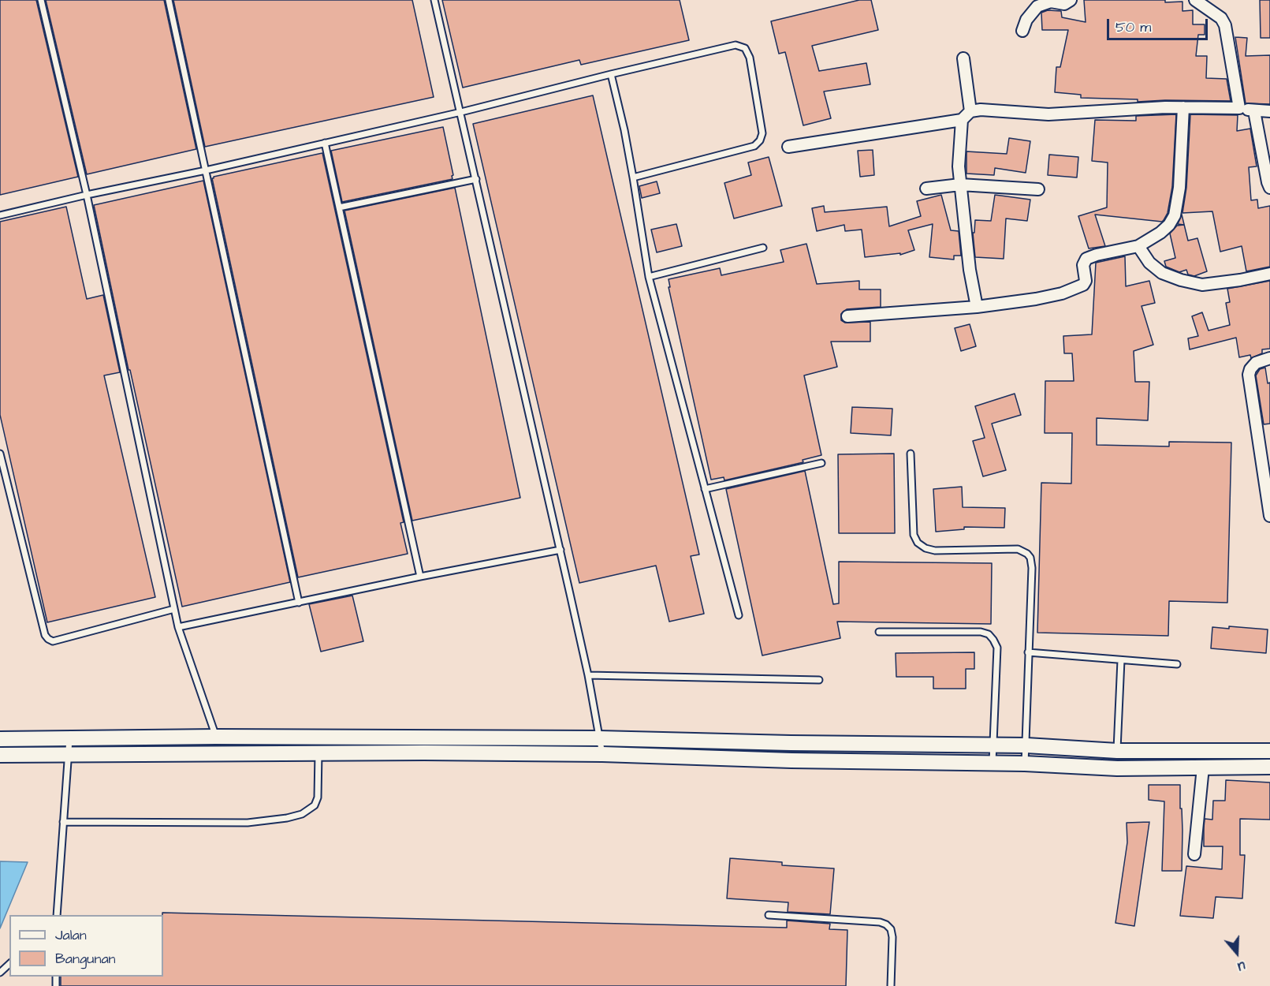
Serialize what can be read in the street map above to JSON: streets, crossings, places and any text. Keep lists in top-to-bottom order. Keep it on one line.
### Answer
{"legend":["Jalan","Bangunan"],"scale_bar":"50 m","north":"bottom"}
